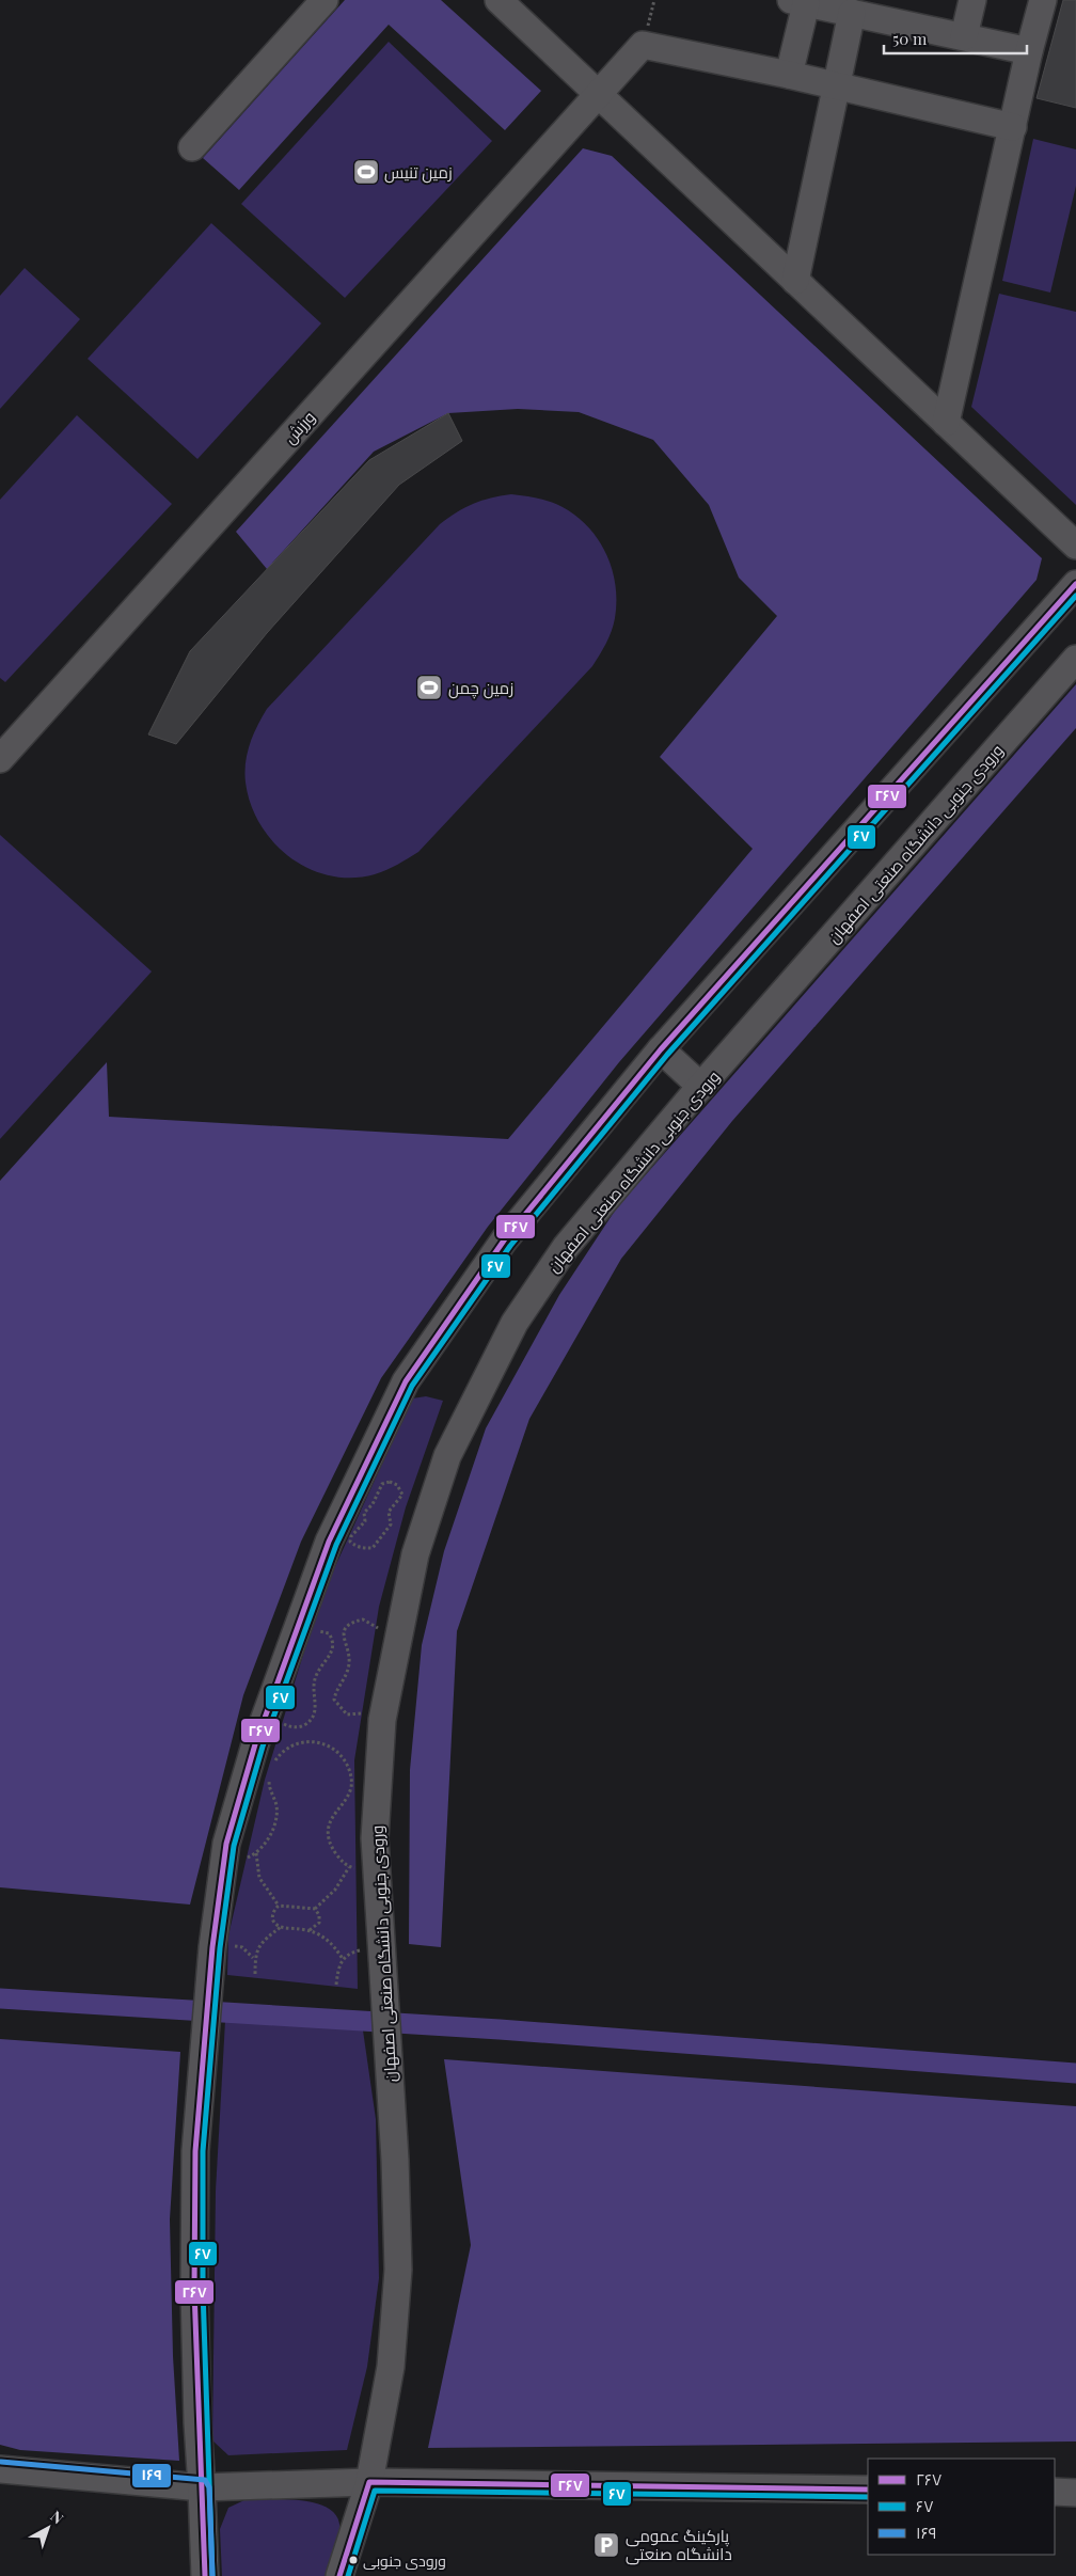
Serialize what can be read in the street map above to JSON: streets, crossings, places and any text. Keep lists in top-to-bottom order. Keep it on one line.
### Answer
{"streets":{"street":["ورزش","ورودی جنوبی دانشگاه صنعتی اصفهان"]},"places":{"sports":["زمین تنیس","زمین چمن"],"parking":["پارکینگ عمومی دانشگاه صنعتی"],"other":["ورودی جنوبی"]},"lines":["transit line ۲۶۷","transit line ۶۷","transit line ۱۶۹"],"legend":["۲۶۷","۶۷","۱۶۹"],"scale_bar":"50 m","north":"top right"}
